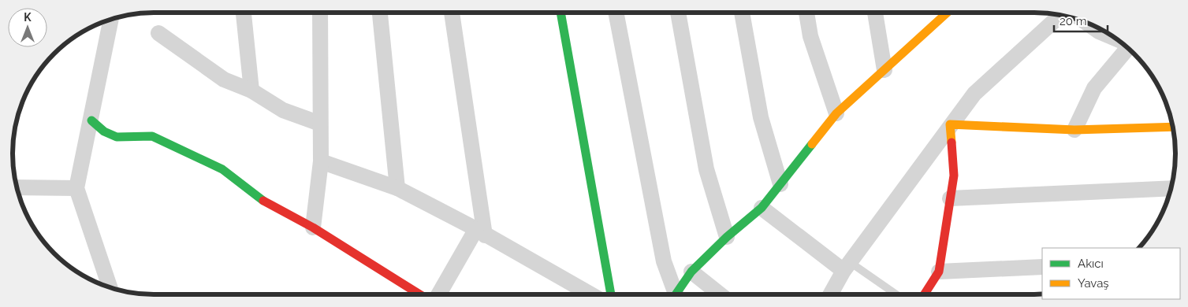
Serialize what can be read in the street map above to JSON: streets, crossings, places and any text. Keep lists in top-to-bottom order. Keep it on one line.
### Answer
{"legend":["Akıcı","Yavaş"],"scale_bar":"20 m","north":"top"}
